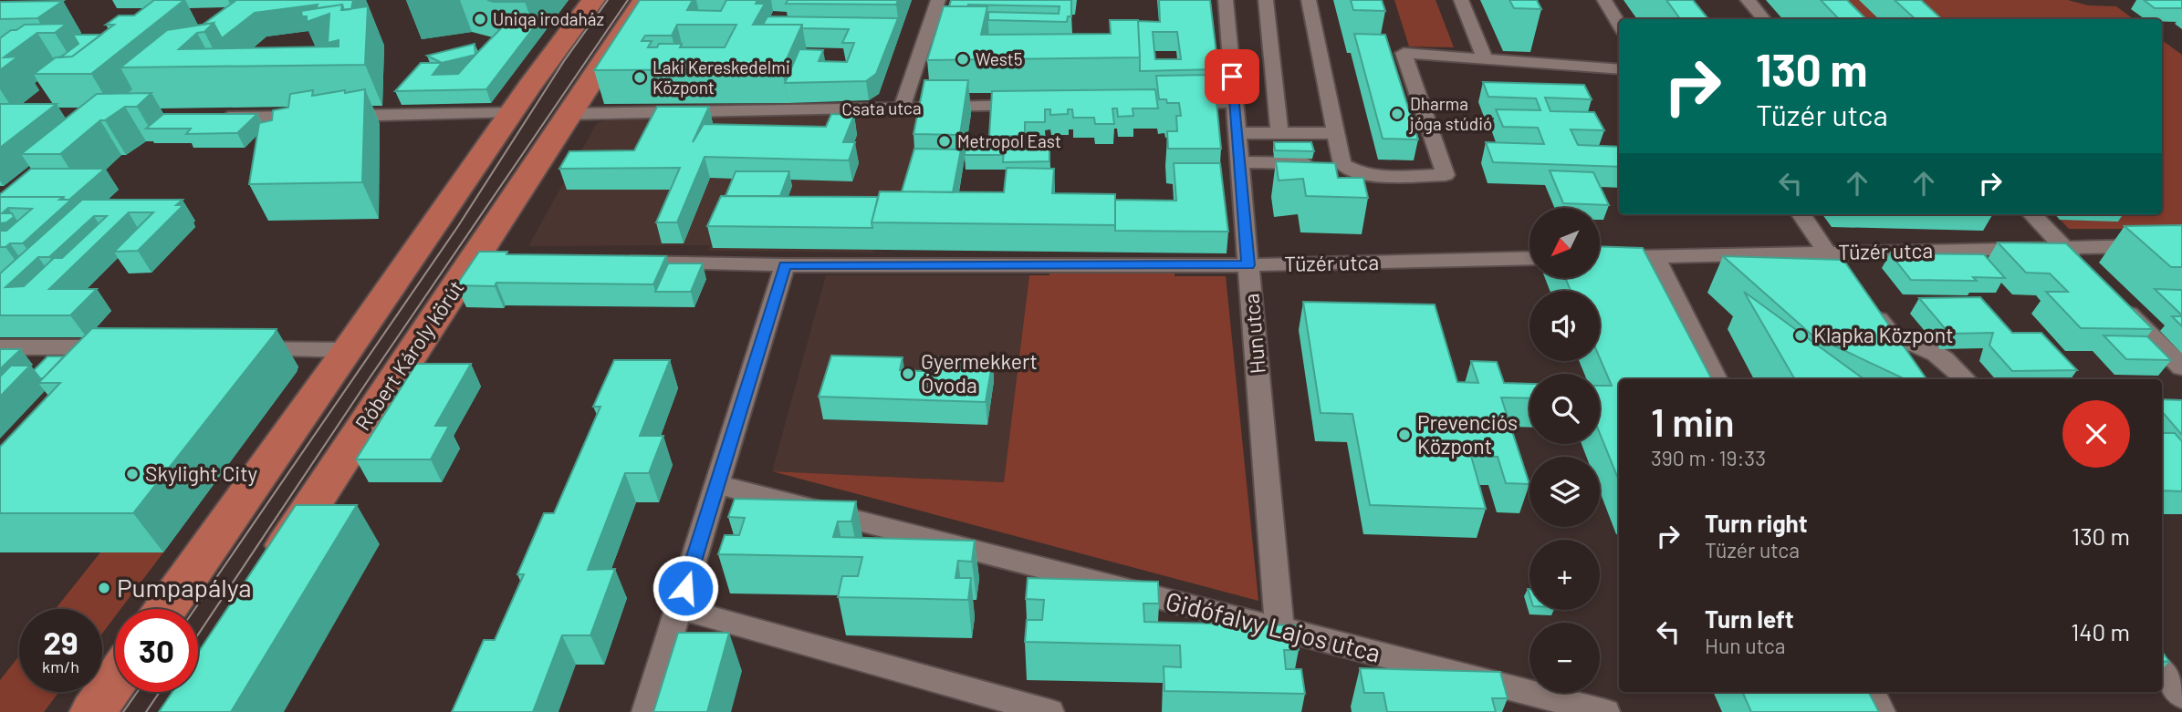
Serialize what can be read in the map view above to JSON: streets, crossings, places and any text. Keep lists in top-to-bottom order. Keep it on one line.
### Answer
{"streets":{"main road":["Róbert Károly körút"],"street":["Csata utca","Tüzér utca","Hun utca","Gidófalvy Lajos utca"]},"crossings":[["Csata utca","Róbert Károly körút"],["Tüzér utca","Hun utca"],["Hun utca","Gidófalvy Lajos utca"]],"places":["Uniqa irodaház","West5","Laki Kereskedelmi Központ","Dharma jóga stúdió","Metropol East","Klapka Központ","Gyermekkert Óvoda","Prevenciós Központ","Skylight City","Pumpapálya"],"north":"bottom left","page":{"turn":["130 m","Tüzér utca"],"map_buttons":["+","−"],"heading":["1 min","390 m · 19:33"],"list":[{"name":"Turn right","note":"Tüzér utca","value":"130 m"},{"name":"Turn left","note":"Hun utca","value":"140 m"}],"speed":"29 km/h","limit":"30"}}
